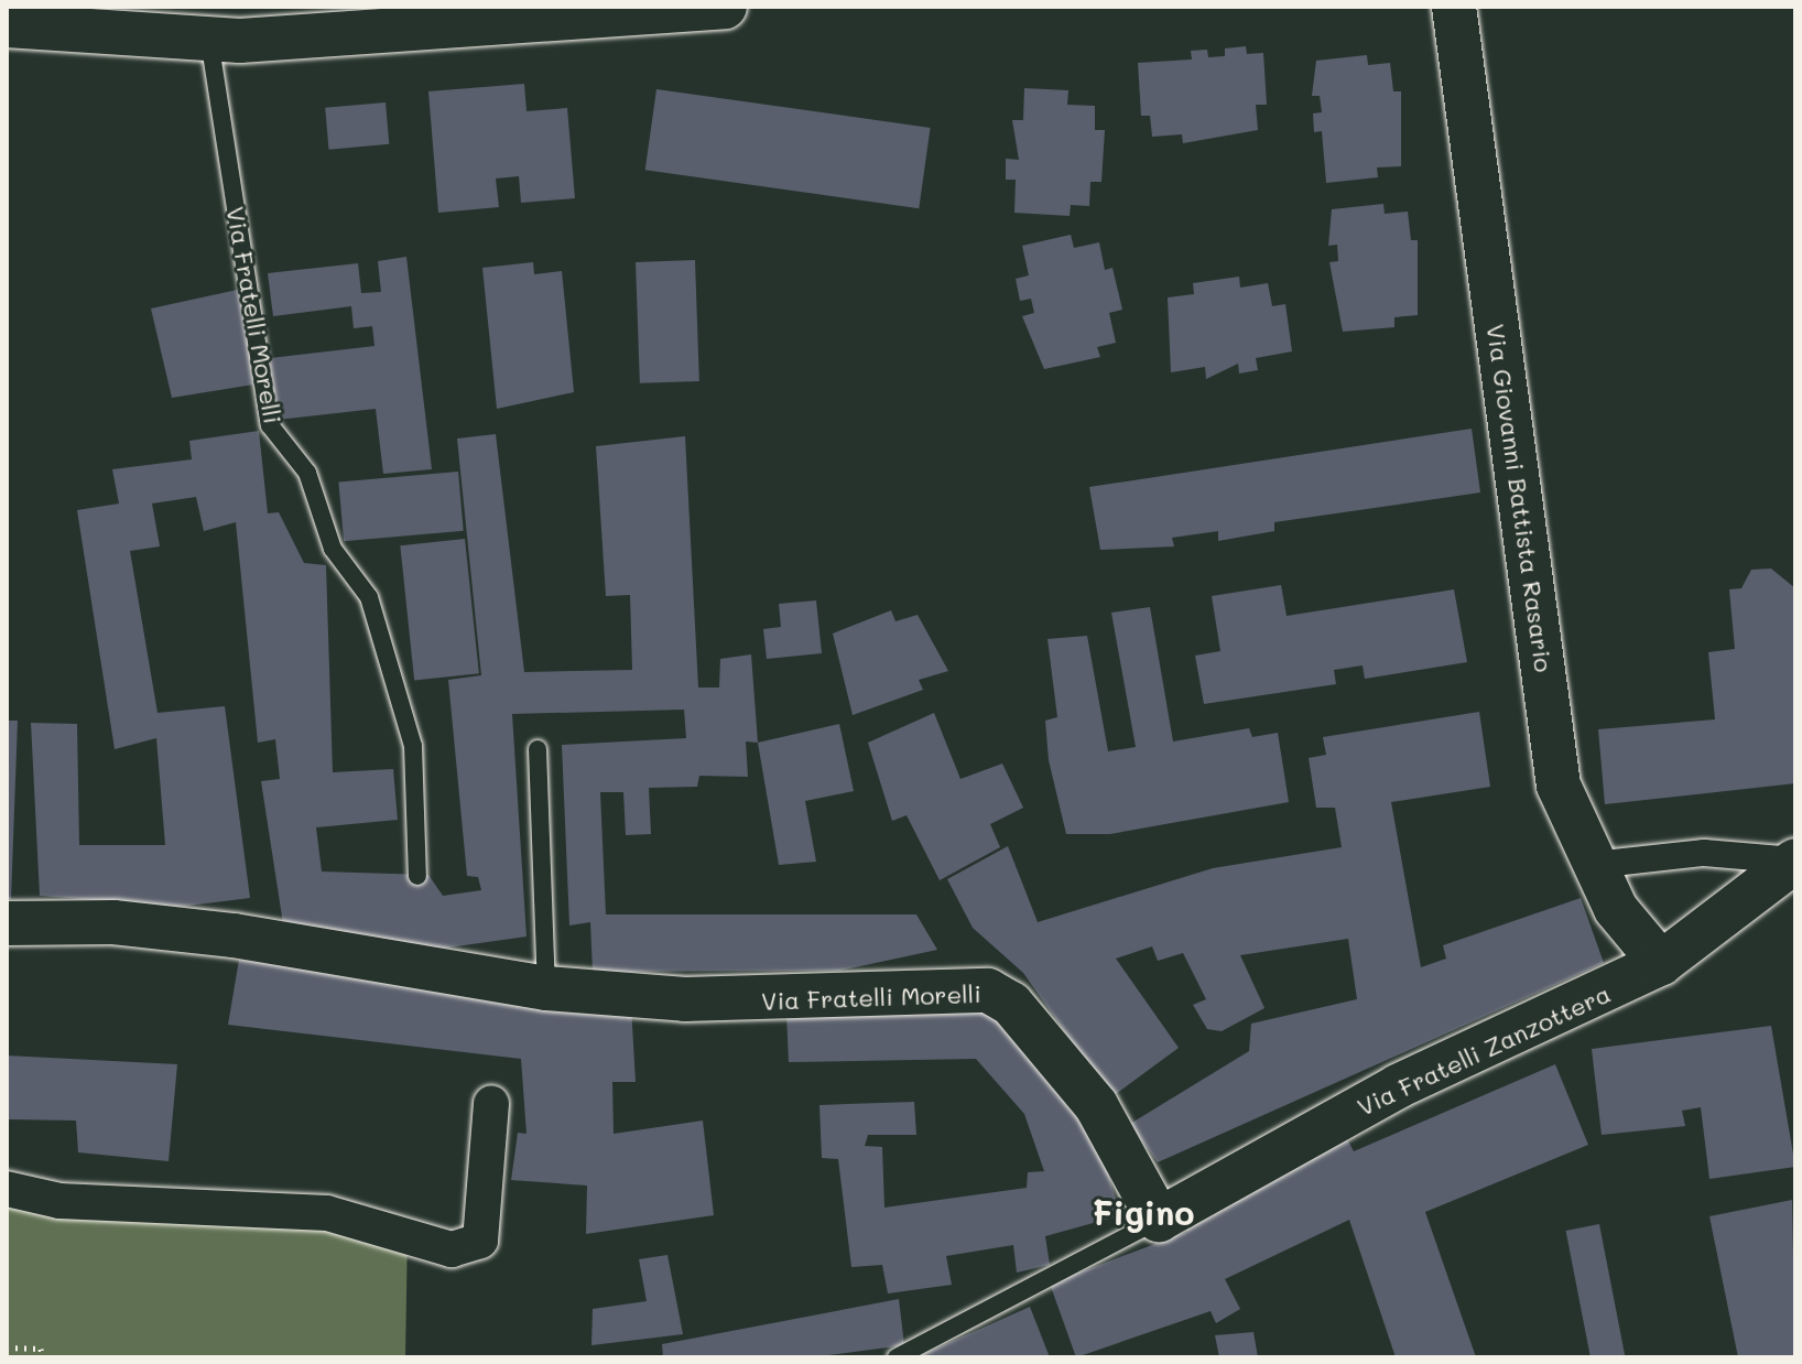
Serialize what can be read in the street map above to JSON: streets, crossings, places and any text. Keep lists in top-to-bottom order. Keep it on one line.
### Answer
{"streets":{"street":["Via Fratelli Morelli","Via Giovanni Battista Rasario","Via Fratelli Zanzottera"]},"crossings":[["Via Fratelli Morelli","Via Fratelli Zanzottera"],["Via Giovanni Battista Rasario","Via Fratelli Zanzottera"]],"districts":["Figino"]}
